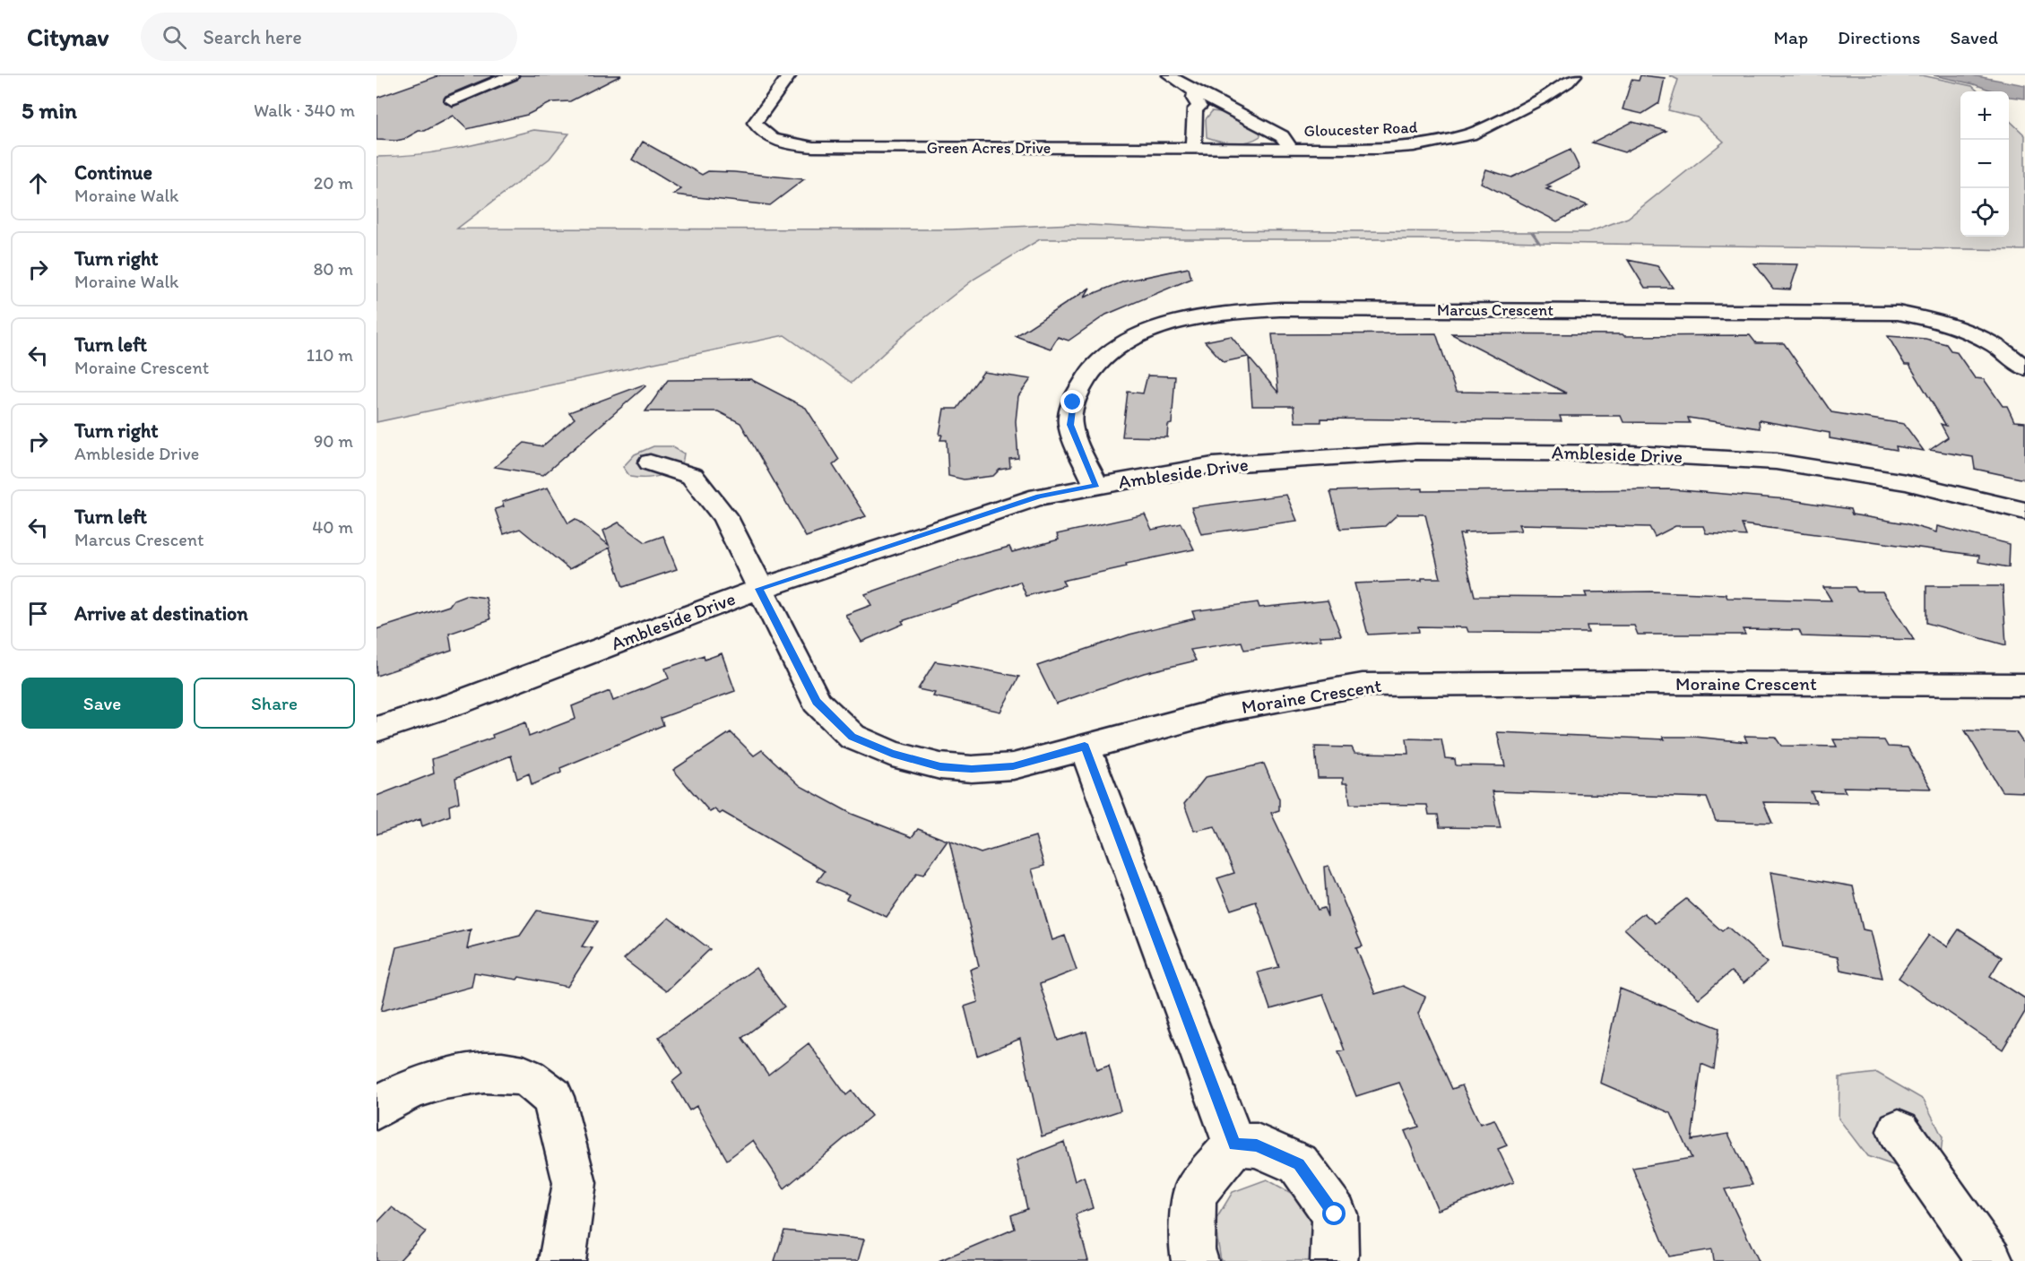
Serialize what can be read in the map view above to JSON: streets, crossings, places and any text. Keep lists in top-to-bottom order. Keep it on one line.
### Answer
{"streets":{"street":["Gloucester Road","Green Acres Drive","Marcus Crescent","Ambleside Drive","Moraine Crescent"]},"crossings":[["Gloucester Road","Green Acres Drive"],["Marcus Crescent","Ambleside Drive"],["Ambleside Drive","Moraine Crescent"]],"page":{"header":"Citynav","search":"Search here","nav":["Map","Directions","Saved"],"heading":["5 min","Walk · 340 m"],"map_buttons":["+","−"],"list":[["Continue","Moraine Walk","20 m"],["Turn right","Moraine Walk","80 m"],["Turn left","Moraine Crescent","110 m"],["Turn right","Ambleside Drive","90 m"],["Turn left","Marcus Crescent","40 m"],"Arrive at destination"],"buttons":["Save","Share"]}}
